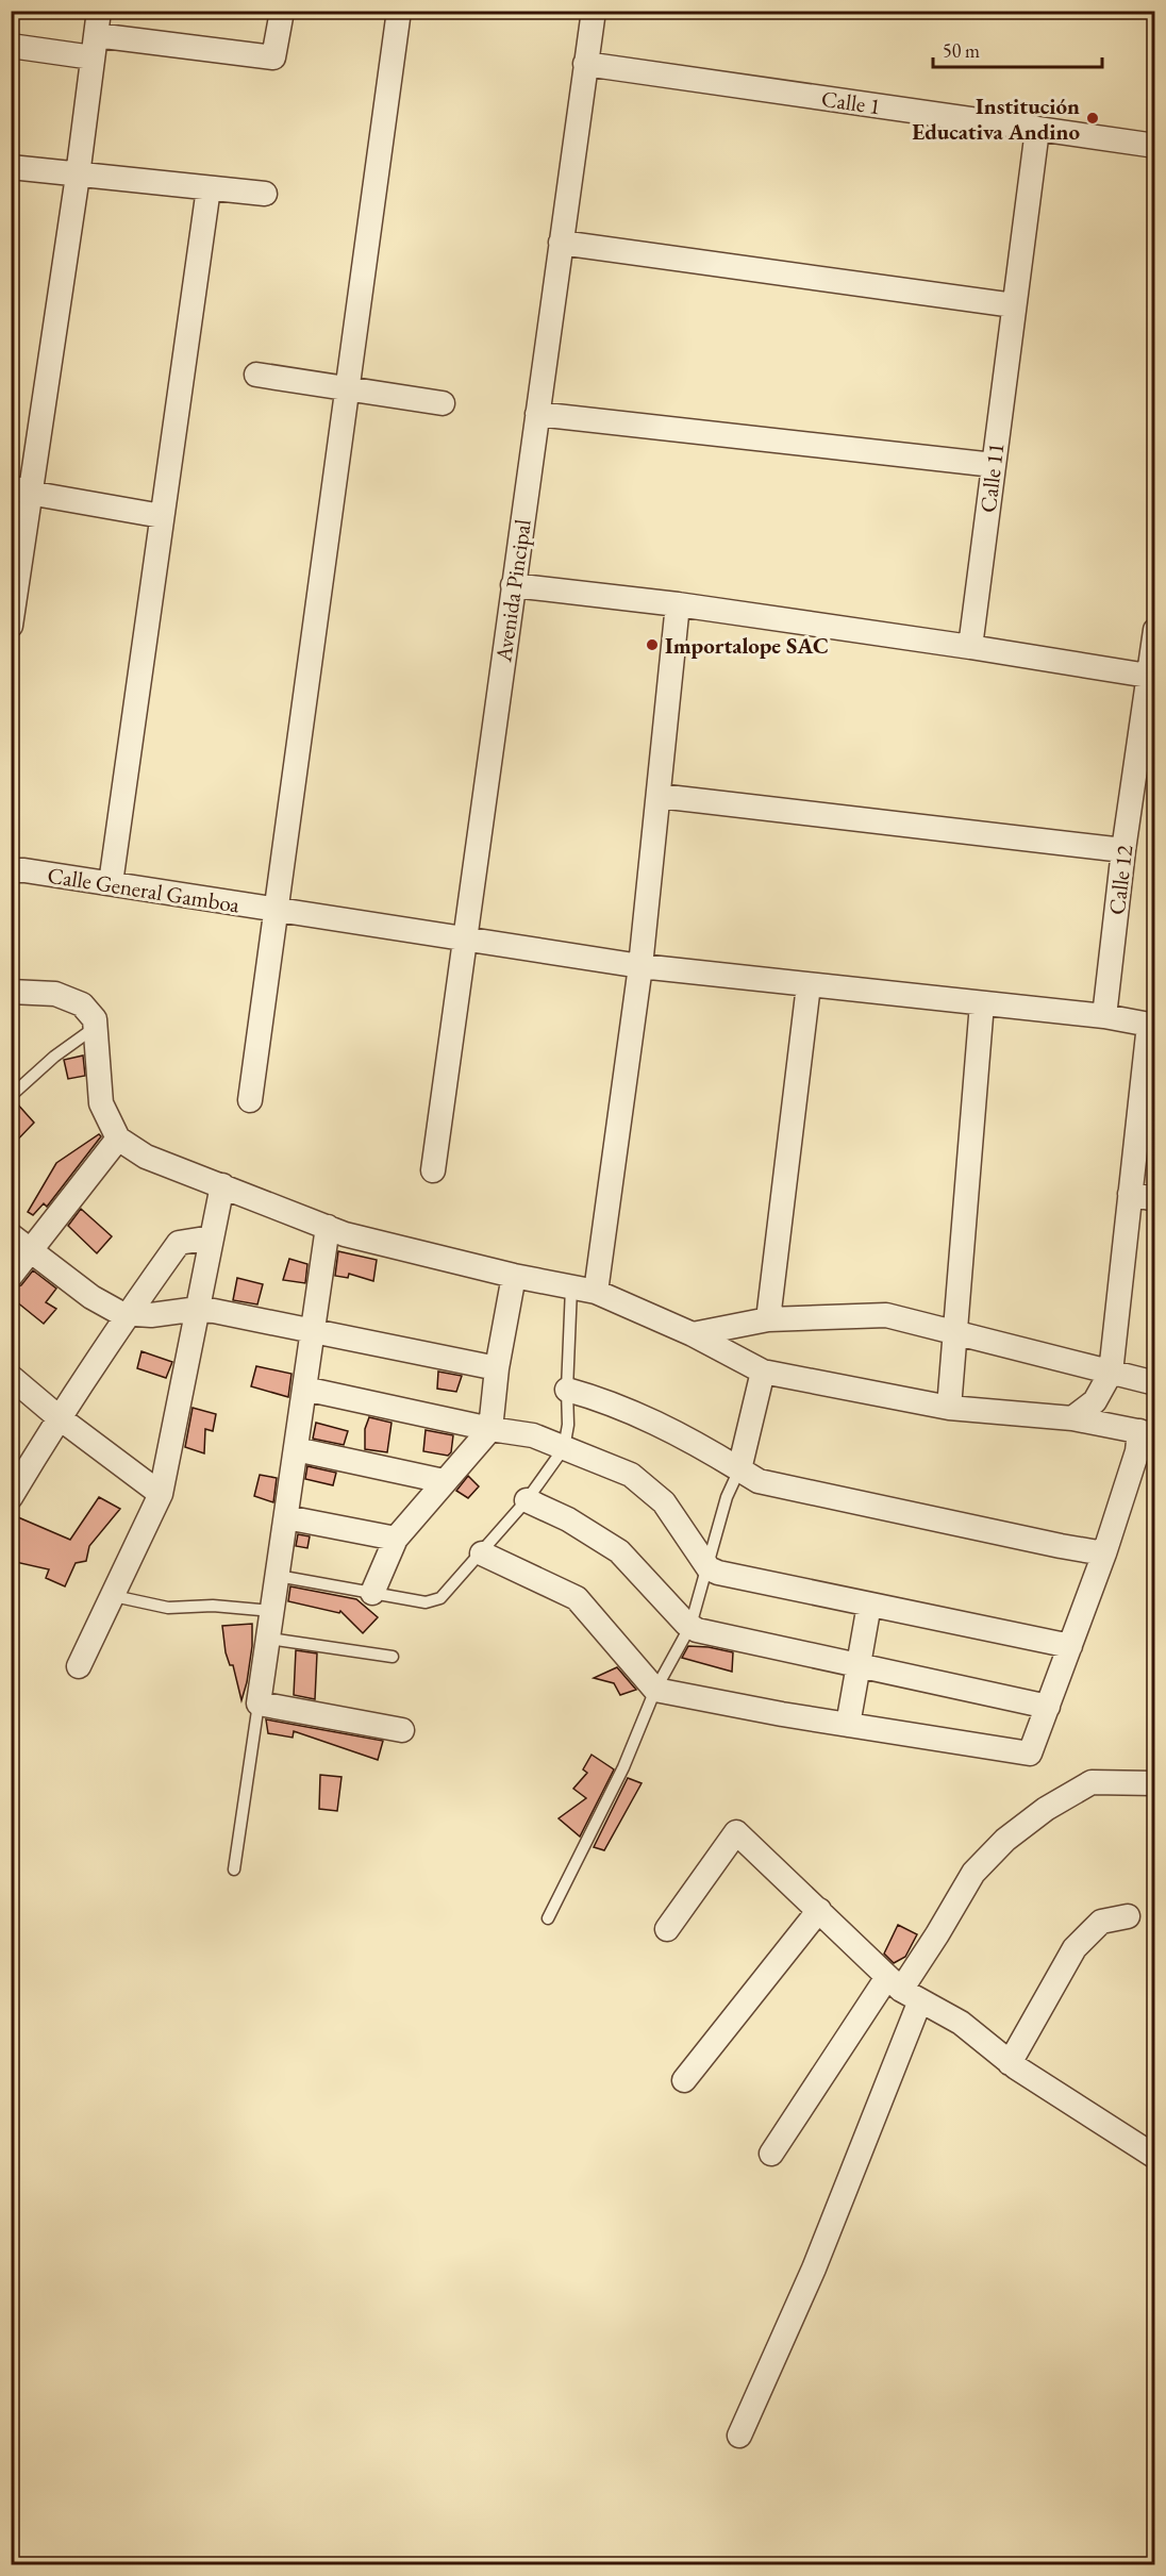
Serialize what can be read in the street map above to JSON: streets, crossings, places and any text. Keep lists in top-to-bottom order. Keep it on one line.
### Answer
{"streets":{"street":["Calle 1","Calle 11","Avenida Pincipal","Calle 12","Calle General Gamboa"]},"crossings":[["Calle 1","Calle 11"],["Calle 1","Avenida Pincipal"],["Avenida Pincipal","Calle General Gamboa"],["Calle 12","Calle General Gamboa"]],"places":["Institución Educativa Andino","Importalope SAC"],"scale_bar":"50 m"}
